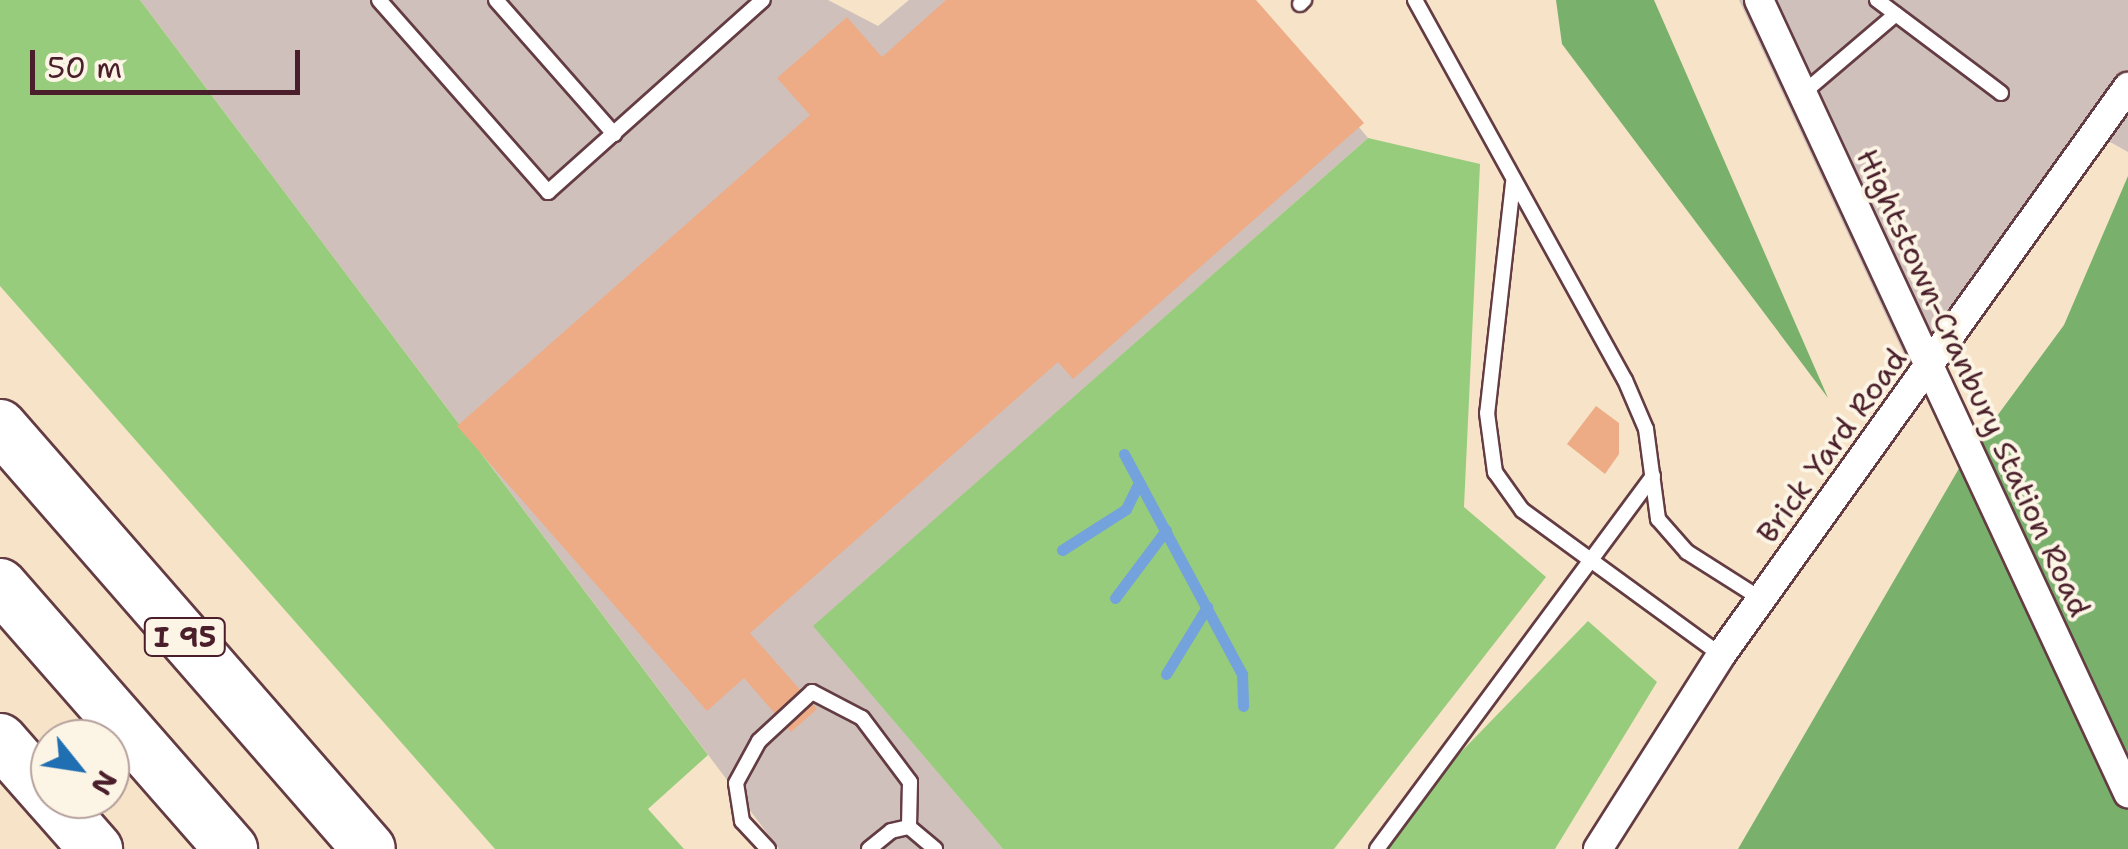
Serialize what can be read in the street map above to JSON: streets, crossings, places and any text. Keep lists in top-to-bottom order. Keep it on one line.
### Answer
{"streets":{"highway":["I 95"],"street":["Hightstown-Cranbury Station Road","Brick Yard Road"]},"crossings":[["Hightstown-Cranbury Station Road","Brick Yard Road"]],"scale_bar":"50 m","north":"bottom right"}
